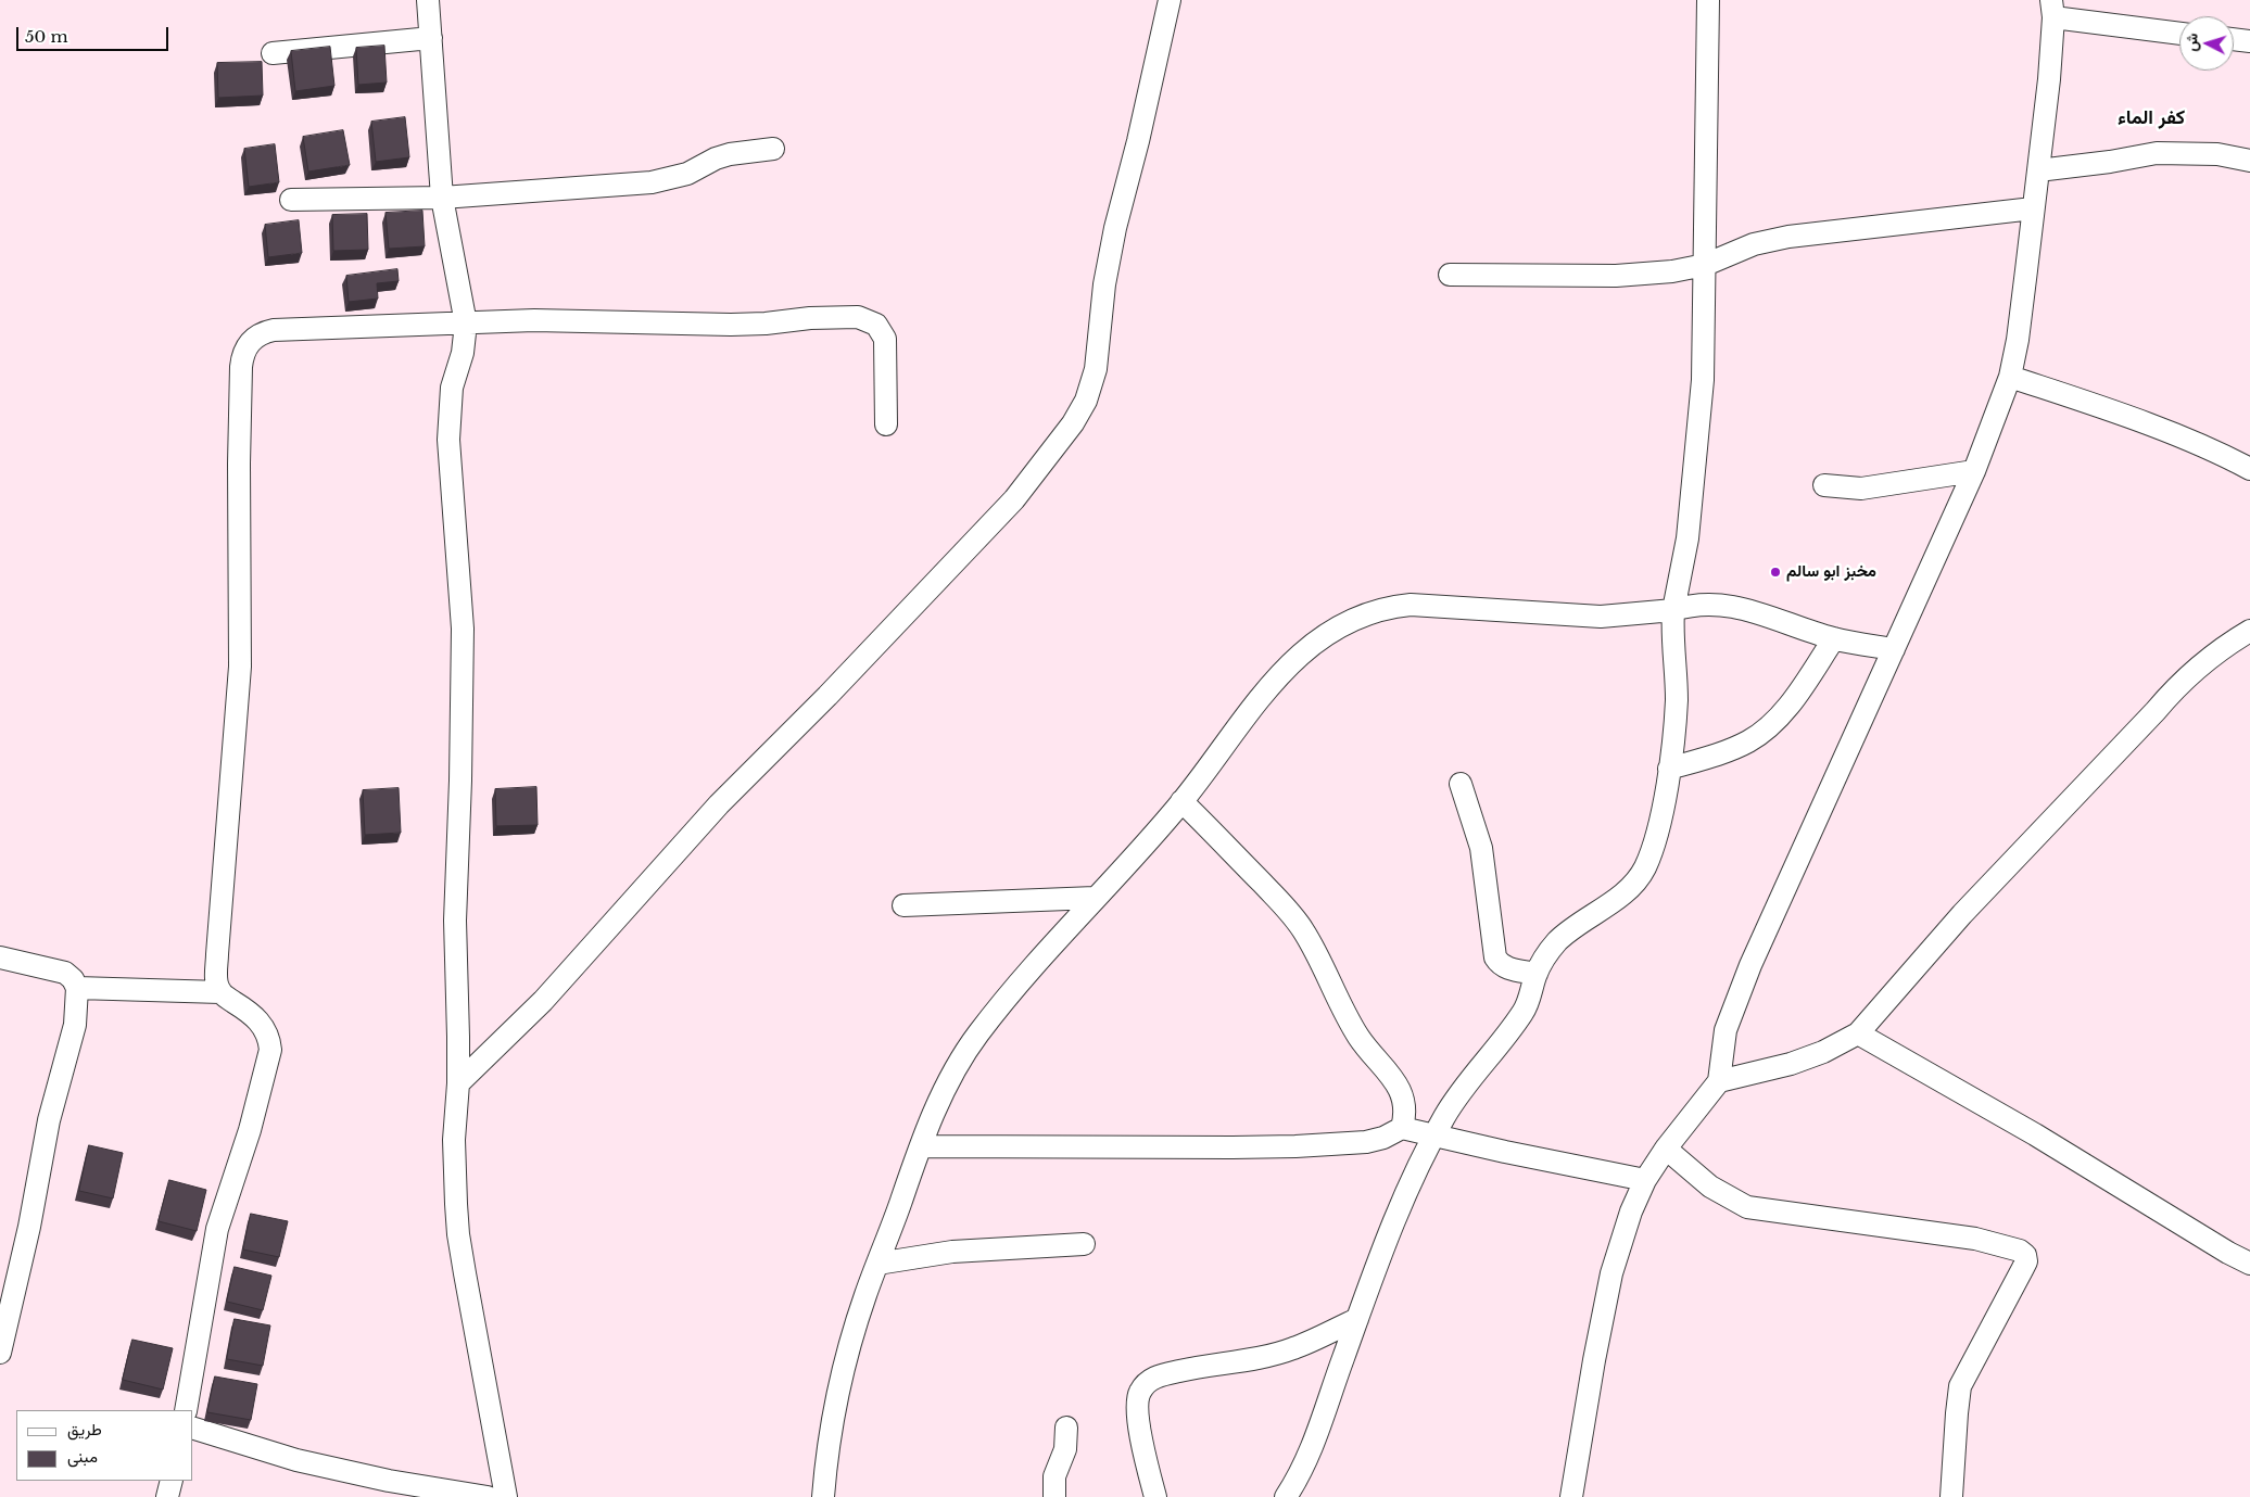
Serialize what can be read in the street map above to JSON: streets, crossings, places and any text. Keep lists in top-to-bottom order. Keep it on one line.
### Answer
{"districts":["كفر الماء"],"places":["مخبز ابو سالم"],"legend":["طريق","مبنى"],"scale_bar":"50 m","north":"left"}
